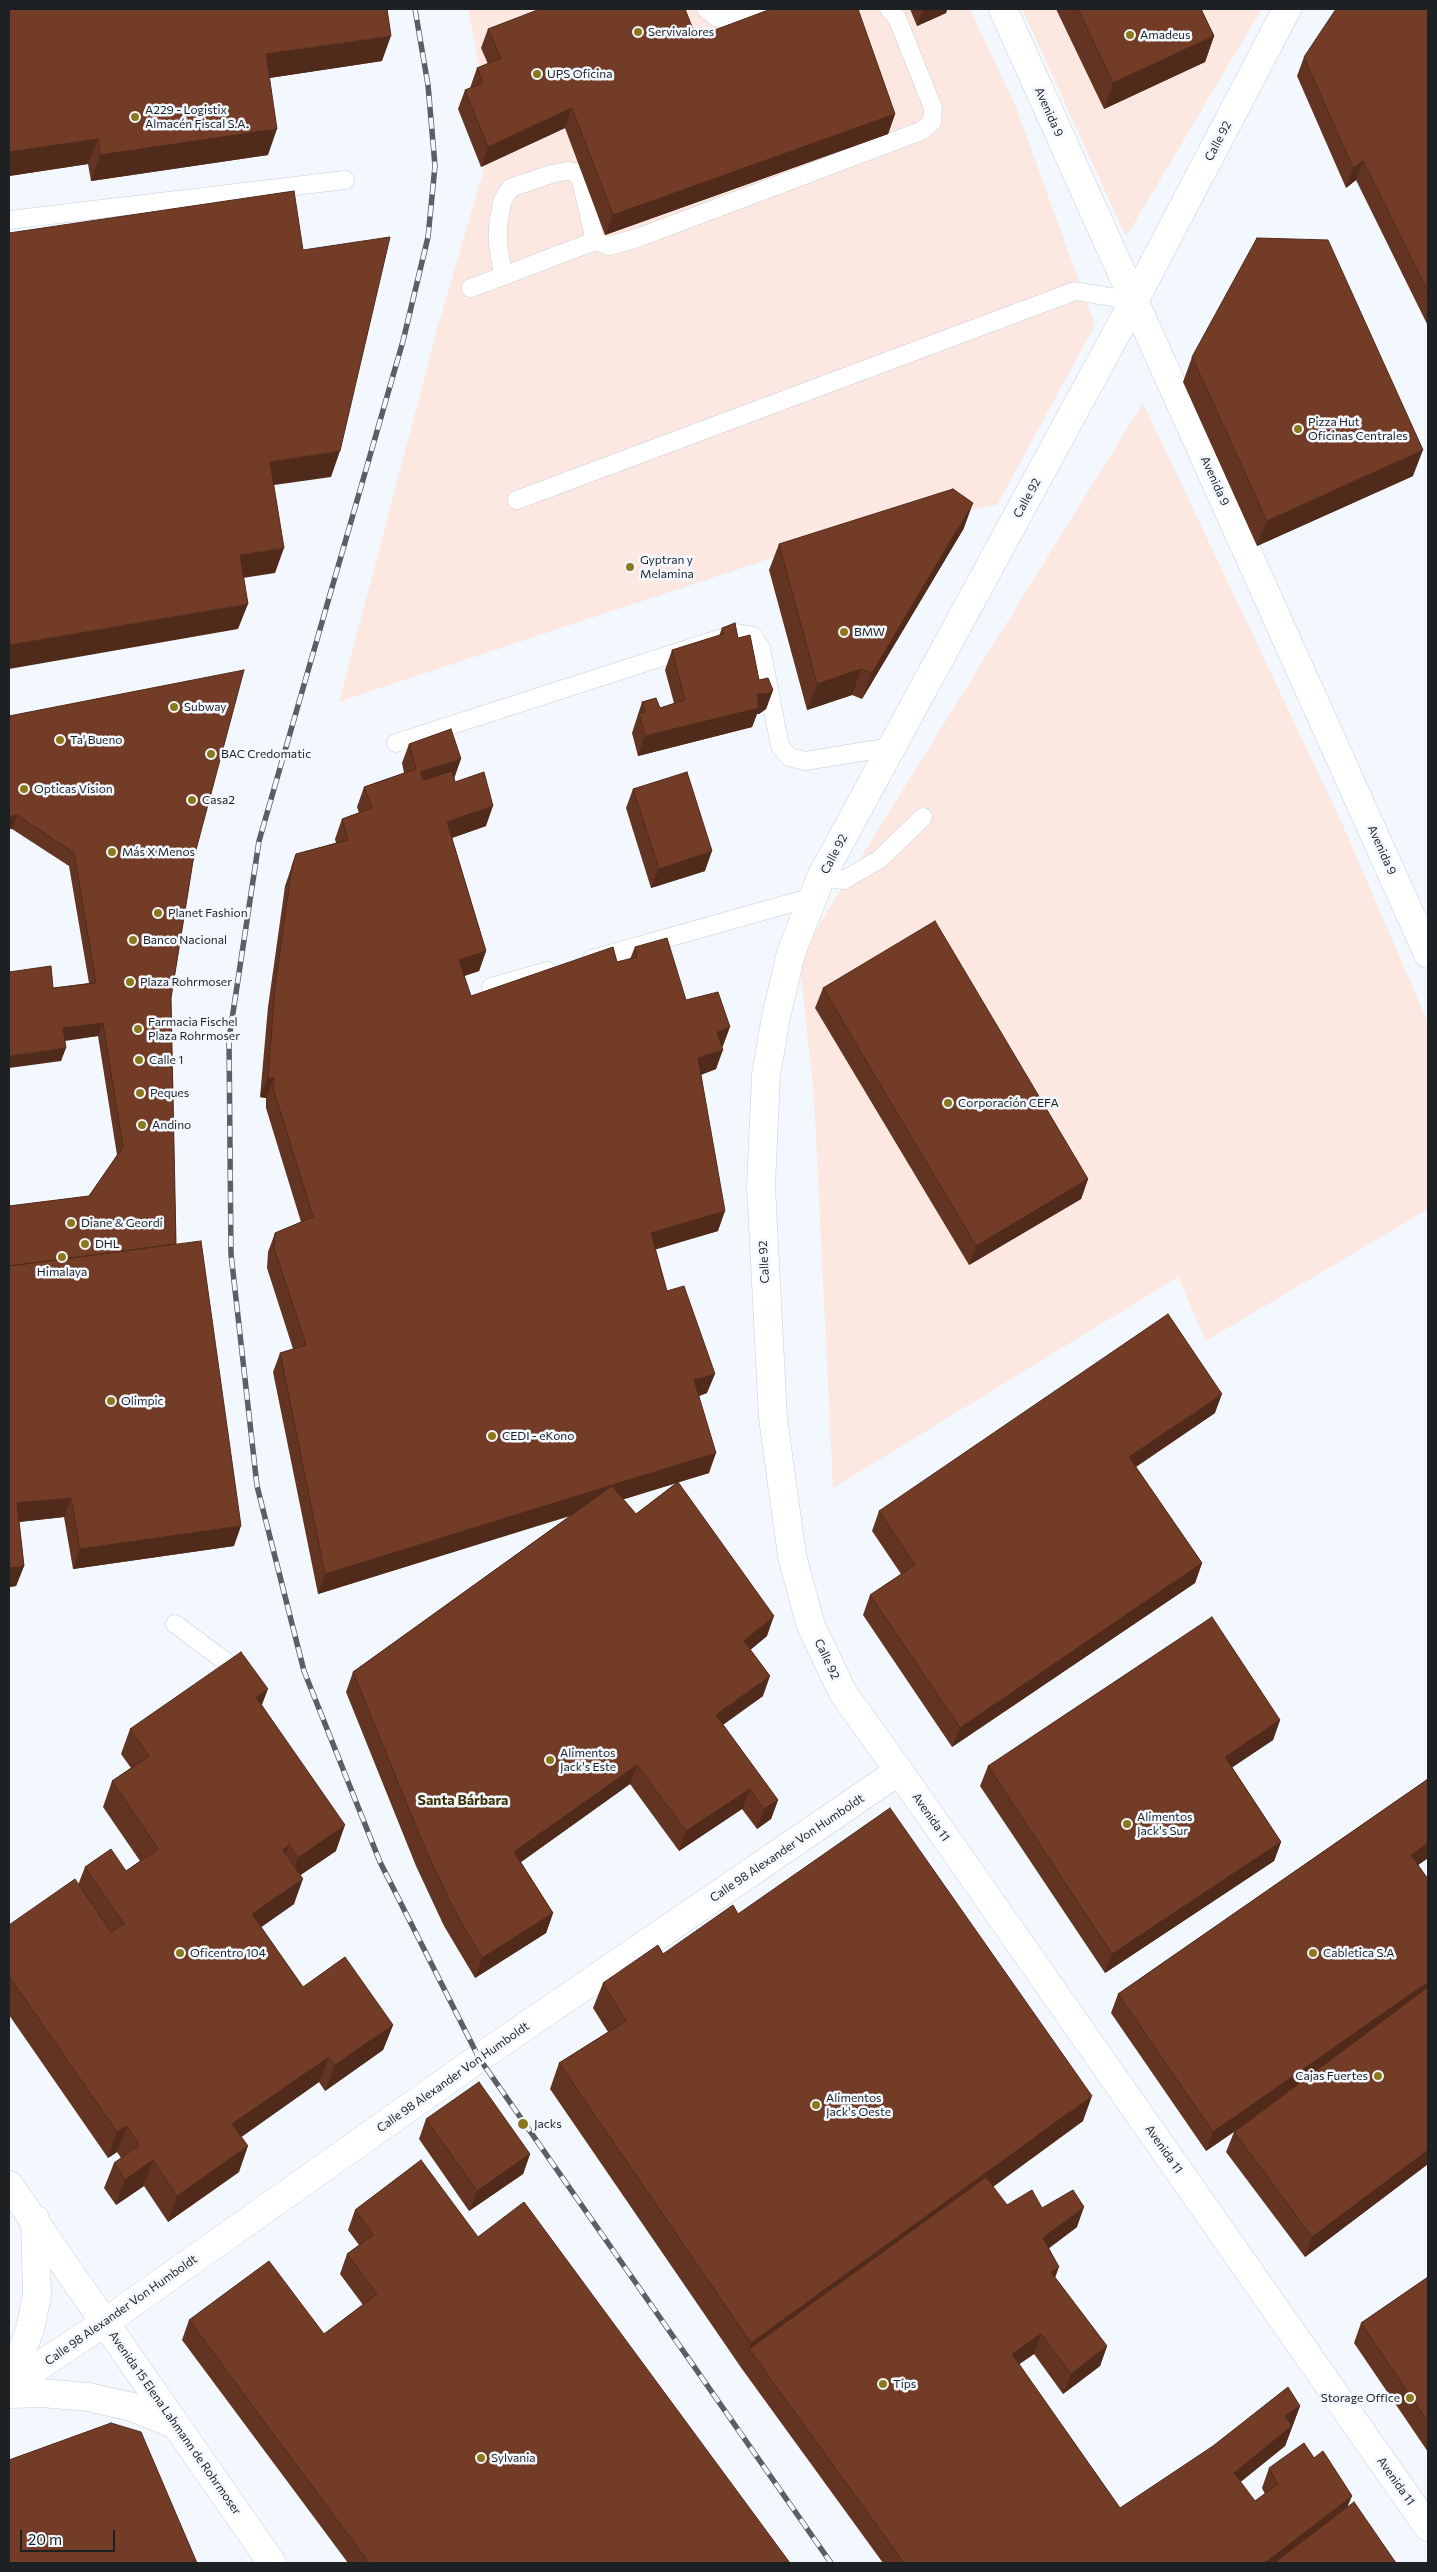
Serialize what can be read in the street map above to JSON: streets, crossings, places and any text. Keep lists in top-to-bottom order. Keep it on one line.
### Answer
{"streets":{"street":["Avenida 9","Calle 92","Avenida 11","Calle 98 Alexander Von Humboldt","Avenida 15 Elena Lahmann de Rohrmoser"]},"crossings":[["Avenida 9","Calle 92"],["Calle 92","Avenida 11"],["Calle 92","Calle 98 Alexander Von Humboldt"],["Avenida 11","Calle 98 Alexander Von Humboldt"],["Calle 98 Alexander Von Humboldt","Avenida 15 Elena Lahmann de Rohrmoser"]],"districts":["Santa Bárbara"],"places":["Servivalores","Amadeus","UPS Oficina","A229 - Logistix Almacén Fiscal S.A.","Pizza Hut Oficinas Centrales","Gyptran y Melamina","BMW","Subway","Ta' Bueno","BAC Credomatic","Opticas Vision","Casa2","Más X Menos","Planet Fashion","Banco Nacional","Plaza Rohrmoser","Farmacia Fischel Plaza Rohrmoser","Calle 1","Peques","Corporación CEFA","Andino","Diane & Geordi","DHL","Himalaya","Olimpic","CEDI - eKono","Alimentos Jack's Este","Alimentos Jack's Sur","Oficentro 104","Cabletica S.A","Cajas Fuertes","Alimentos Jack's Oeste","Jacks","Tips","Storage Office","Sylvania"],"scale_bar":"20 m"}
